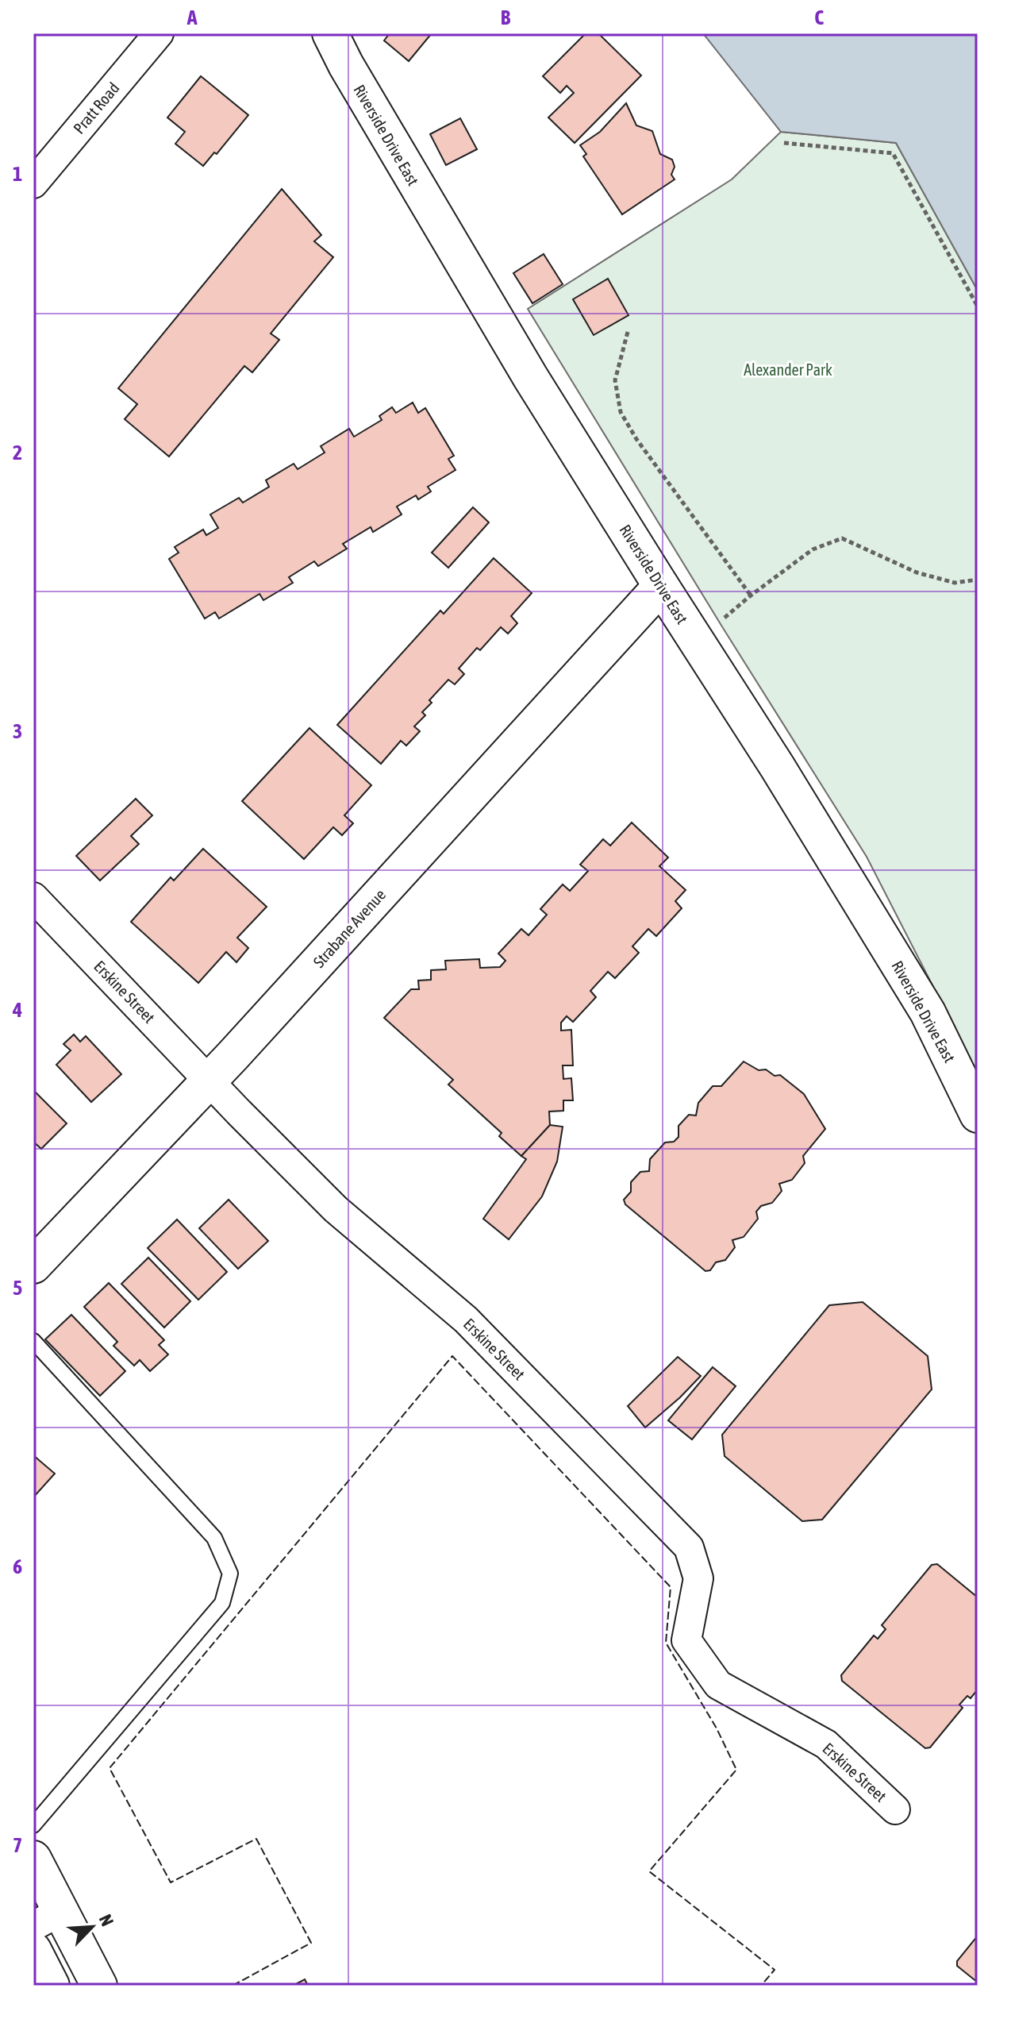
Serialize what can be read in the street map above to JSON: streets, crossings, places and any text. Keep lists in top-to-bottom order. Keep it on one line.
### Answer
{"streets":{"main road":["Riverside Drive East","Strabane Avenue"],"street":["Pratt Road","Erskine Street"]},"crossings":[["Riverside Drive East","Strabane Avenue"],["Strabane Avenue","Erskine Street"]],"parks":["Alexander Park"],"north":"top right","grid":{"columns":["A","B","C"],"rows":["1","2","3","4","5","6","7"]}}
